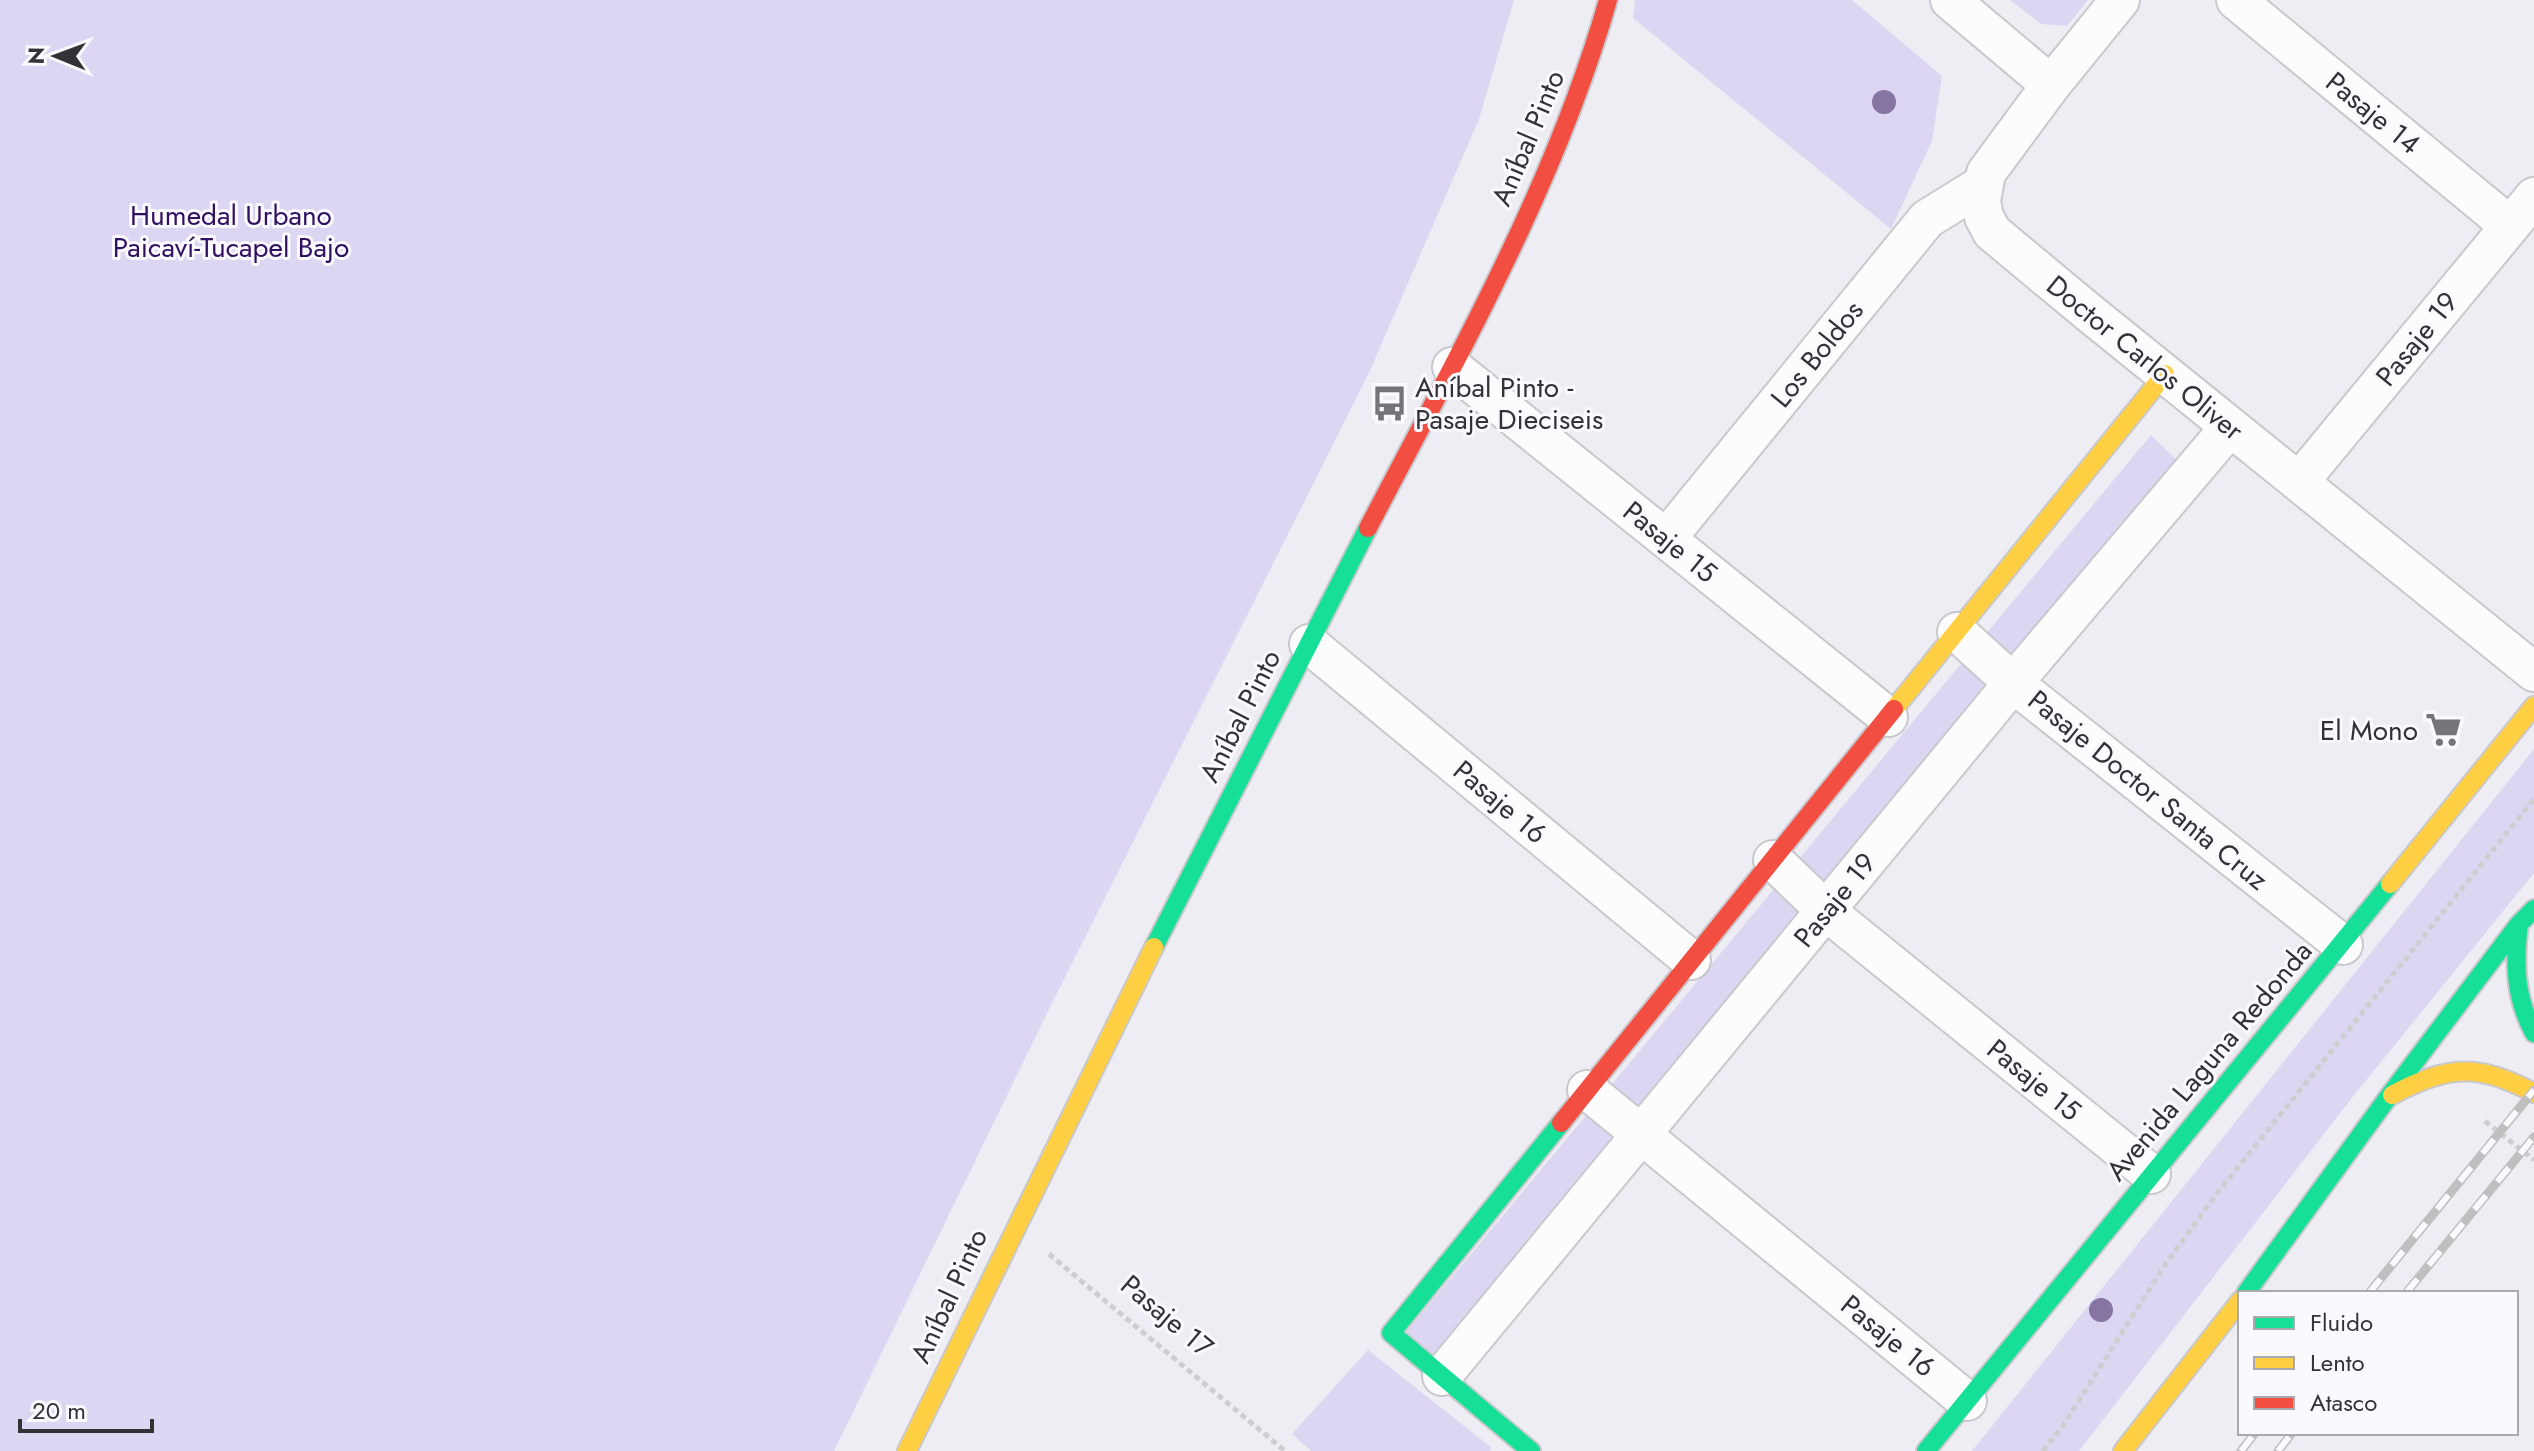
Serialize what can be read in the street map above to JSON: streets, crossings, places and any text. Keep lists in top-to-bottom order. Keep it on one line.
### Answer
{"streets":{"street":["Pasaje 14","Aníbal Pinto","Pasaje 19","Los Boldos","Doctor Carlos Oliver","Pasaje 15","Pasaje Doctor Santa Cruz","Pasaje 16","Avenida Laguna Redonda"],"path":["Pasaje 17"]},"crossings":[["Pasaje 14","Pasaje 19"],["Aníbal Pinto","Pasaje 15"],["Aníbal Pinto","Pasaje 16"],["Aníbal Pinto","Pasaje 17"],["Pasaje 19","Doctor Carlos Oliver"],["Pasaje 19","Pasaje 15"],["Pasaje 19","Pasaje Doctor Santa Cruz"],["Pasaje 19","Pasaje 16"],["Los Boldos","Doctor Carlos Oliver"],["Los Boldos","Pasaje 15"],["Pasaje 15","Avenida Laguna Redonda"],["Pasaje Doctor Santa Cruz","Avenida Laguna Redonda"],["Pasaje 16","Avenida Laguna Redonda"]],"parks":["Humedal Urbano Paicaví-Tucapel Bajo"],"places":{"bus stop":["Aníbal Pinto - Pasaje Dieciseis"],"supermarket":["El Mono"]},"legend":["Fluido","Lento","Atasco"],"scale_bar":"20 m","north":"left"}
